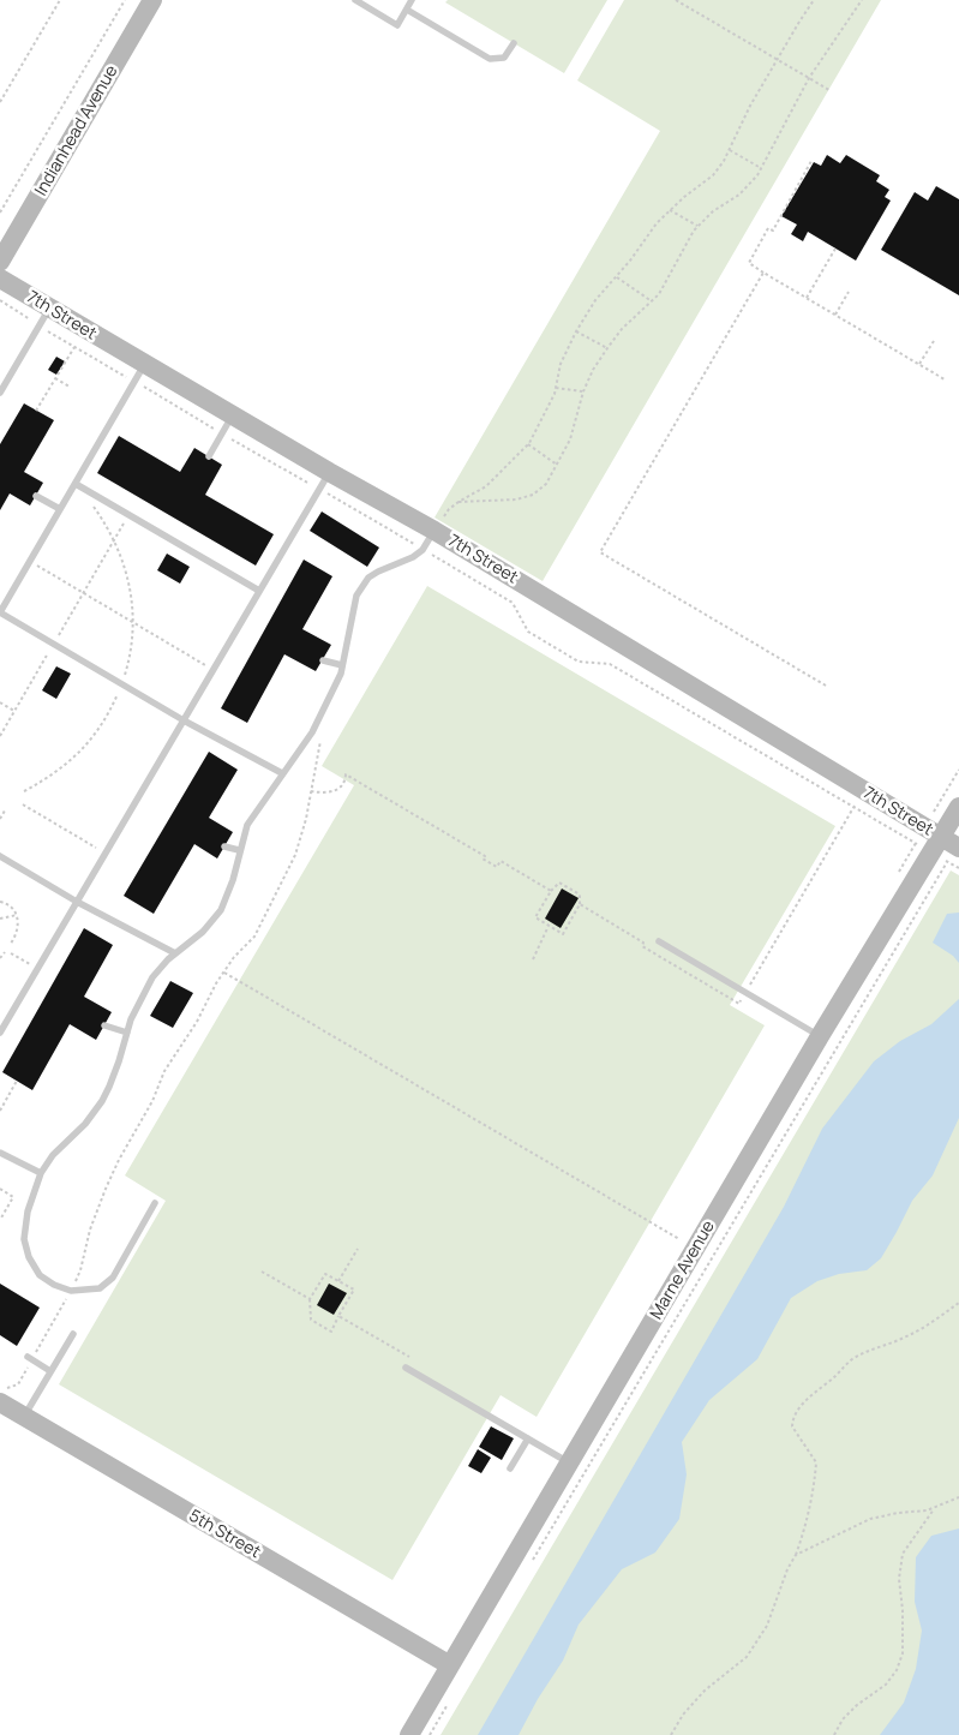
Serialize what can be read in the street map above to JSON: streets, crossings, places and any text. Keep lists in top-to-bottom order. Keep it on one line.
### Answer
{"streets":{"street":["Indianhead Avenue","7th Street","Marne Avenue","5th Street"]},"crossings":[["7th Street","Marne Avenue"],["Marne Avenue","5th Street"]]}
